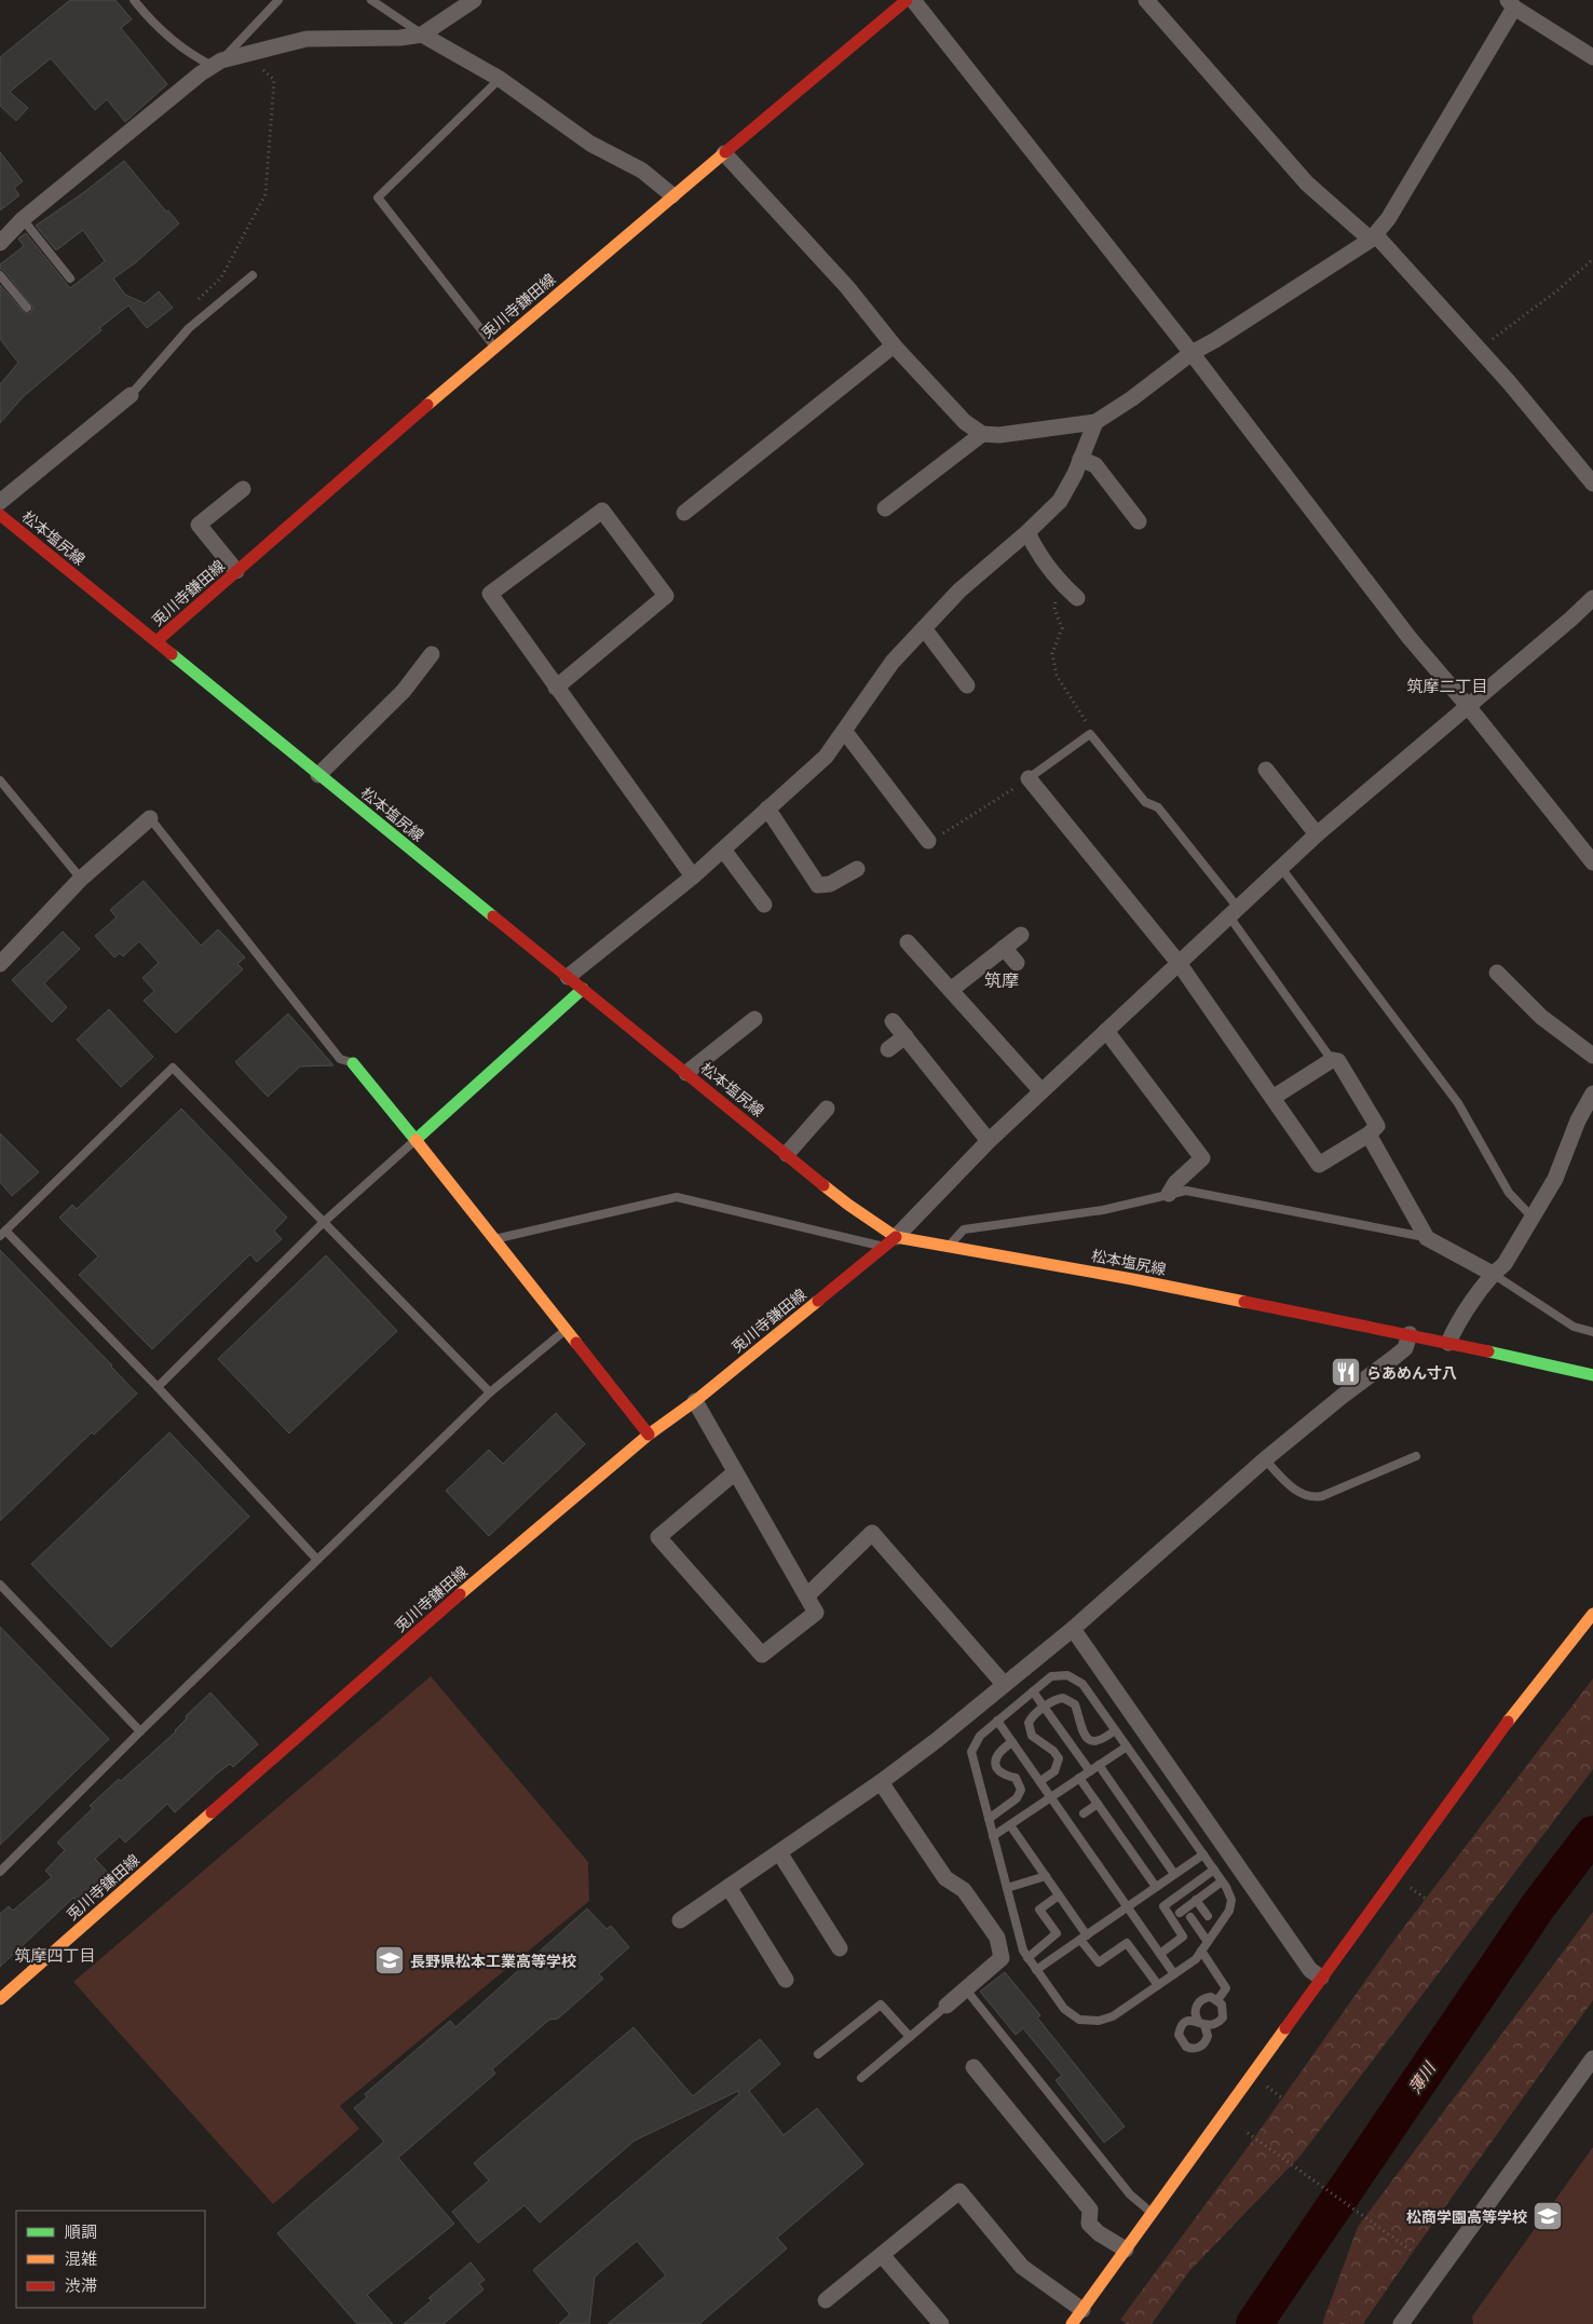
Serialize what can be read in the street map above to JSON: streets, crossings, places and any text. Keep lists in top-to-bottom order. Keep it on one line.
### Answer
{"streets":{"main road":["兎川寺鎌田線","松本塩尻線"]},"crossings":[["兎川寺鎌田線","松本塩尻線"]],"districts":["筑摩二丁目","筑摩","筑摩四丁目"],"water":["薄川"],"places":{"restaurant":["らあめん寸八"],"school or university":["長野県松本工業高等学校","松商学園高等学校"]},"legend":["順調","混雑","渋滞"]}
